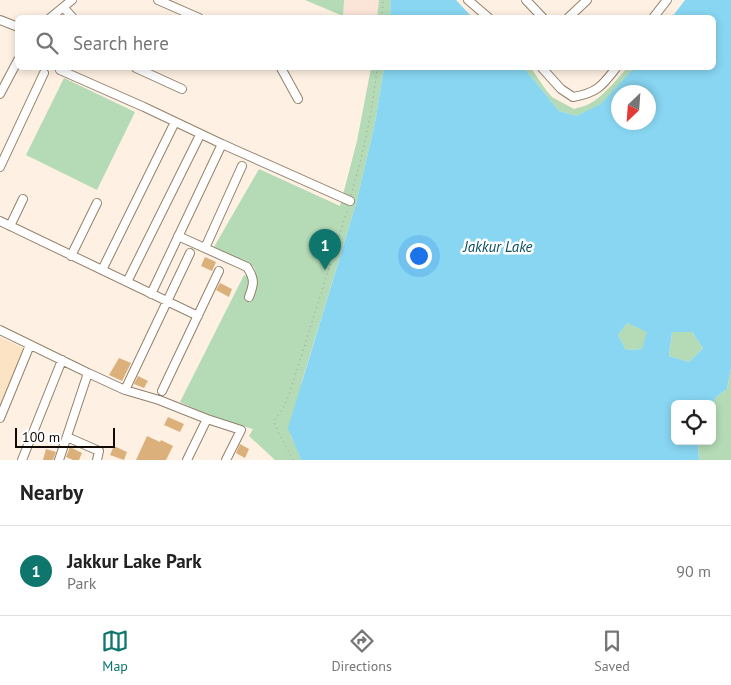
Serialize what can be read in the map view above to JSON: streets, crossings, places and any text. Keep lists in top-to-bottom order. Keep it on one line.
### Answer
{"water":["Jakkur Lake"],"scale_bar":"100 m","north":"bottom left","page":{"search":"Search here","pins":"1","scale":"100 m","heading":"Nearby","list":[{"mark":"1","name":"Jakkur Lake Park","note":"Park","value":"90 m"}],"nav":["Map","Directions","Saved"]}}
